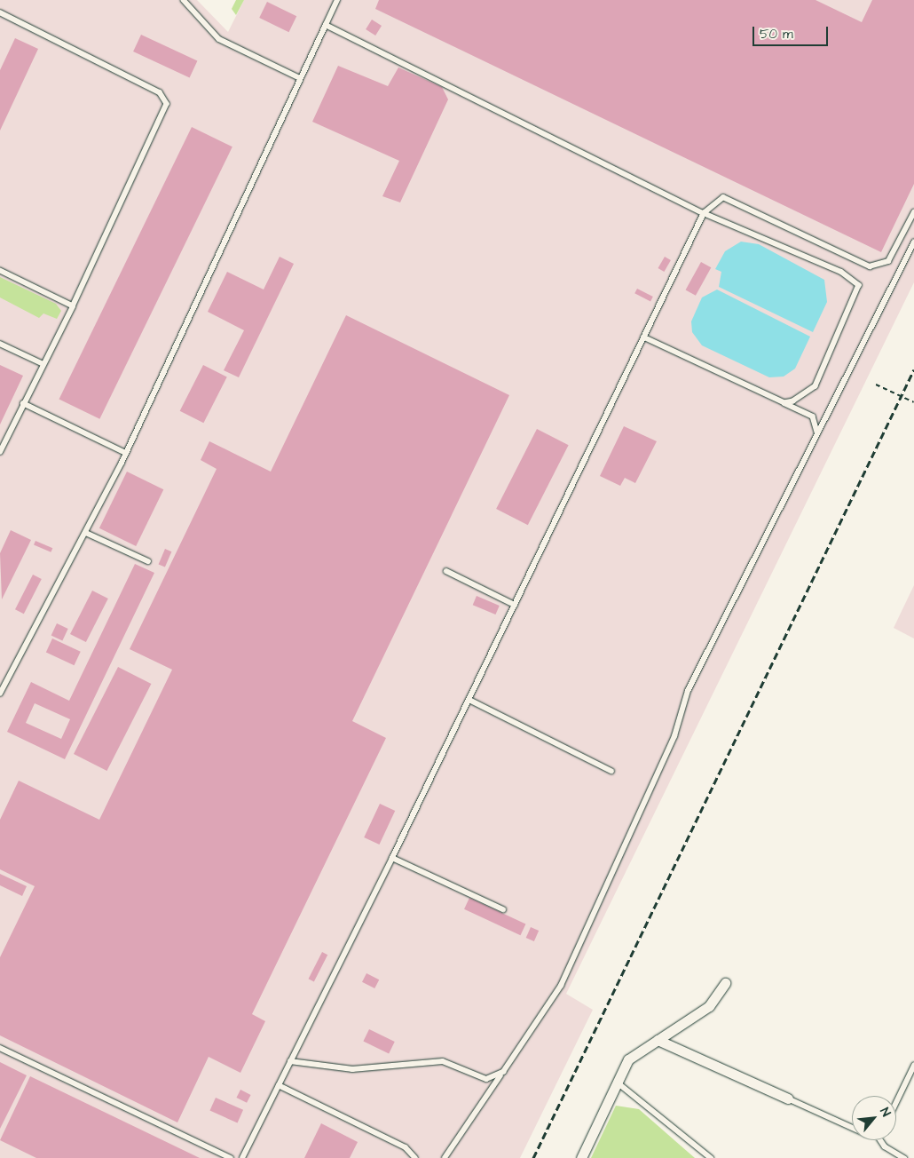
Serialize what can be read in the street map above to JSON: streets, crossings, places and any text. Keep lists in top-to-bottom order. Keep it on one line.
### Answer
{"scale_bar":"50 m","north":"top right"}
